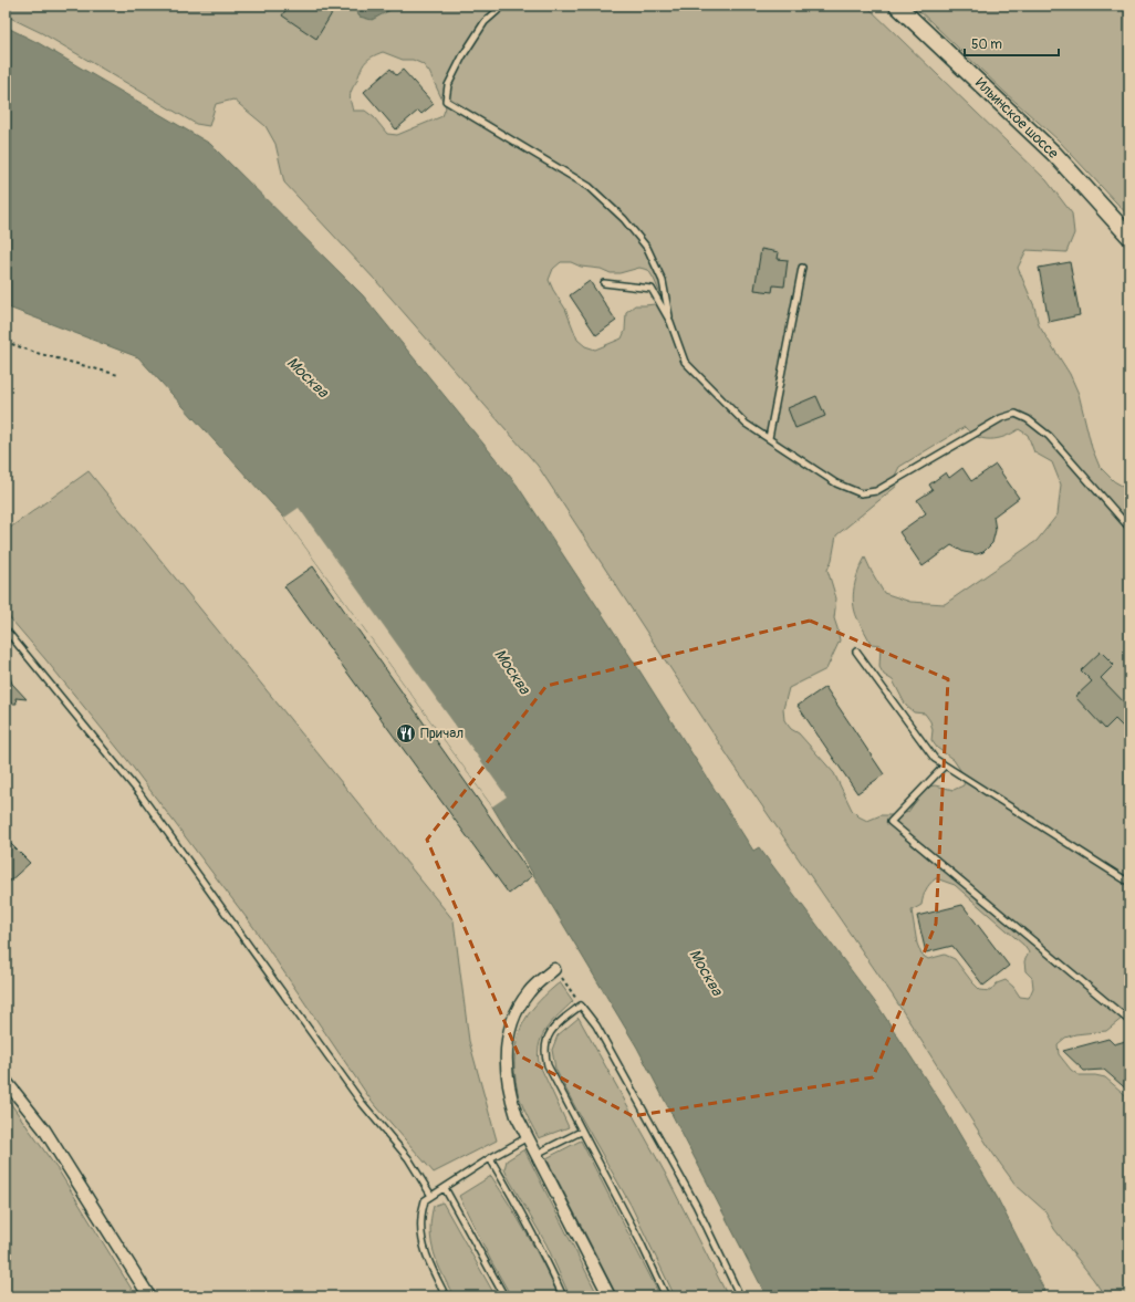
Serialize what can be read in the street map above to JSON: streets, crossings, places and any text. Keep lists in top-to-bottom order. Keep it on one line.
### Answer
{"streets":{"main road":["Ильинское шоссе"]},"water":["Москва"],"places":{"restaurant":["Причал"]},"scale_bar":"50 m"}
